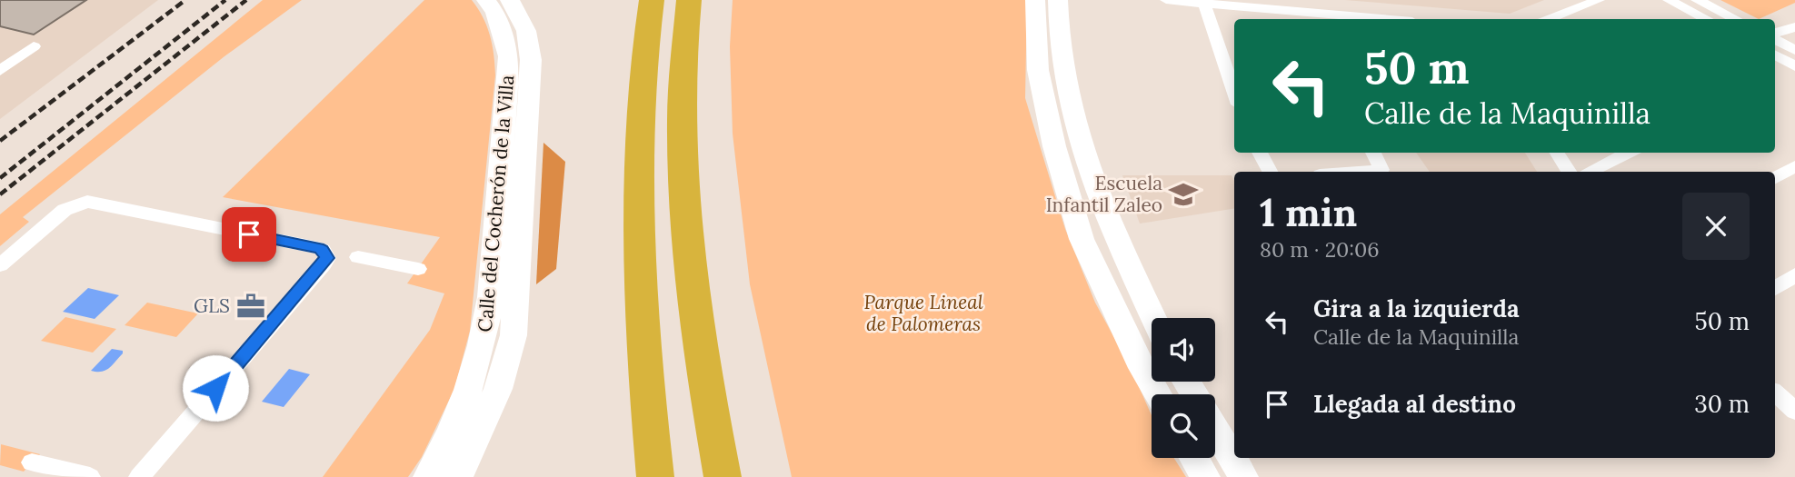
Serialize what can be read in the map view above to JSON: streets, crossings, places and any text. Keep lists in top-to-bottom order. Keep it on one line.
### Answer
{"streets":{"street":["Calle del Cocherón de la Villa"]},"parks":["Parque Lineal de Palomeras"],"places":{"school or university":["Escuela Infantil Zaleo"],"office":["GLS"]},"page":{"turn":["50 m","Calle de la Maquinilla"],"heading":["1 min","80 m · 20:06"],"list":[{"name":"Gira a la izquierda","note":"Calle de la Maquinilla","value":"50 m"},{"name":"Llegada al destino","value":"30 m"}]}}
